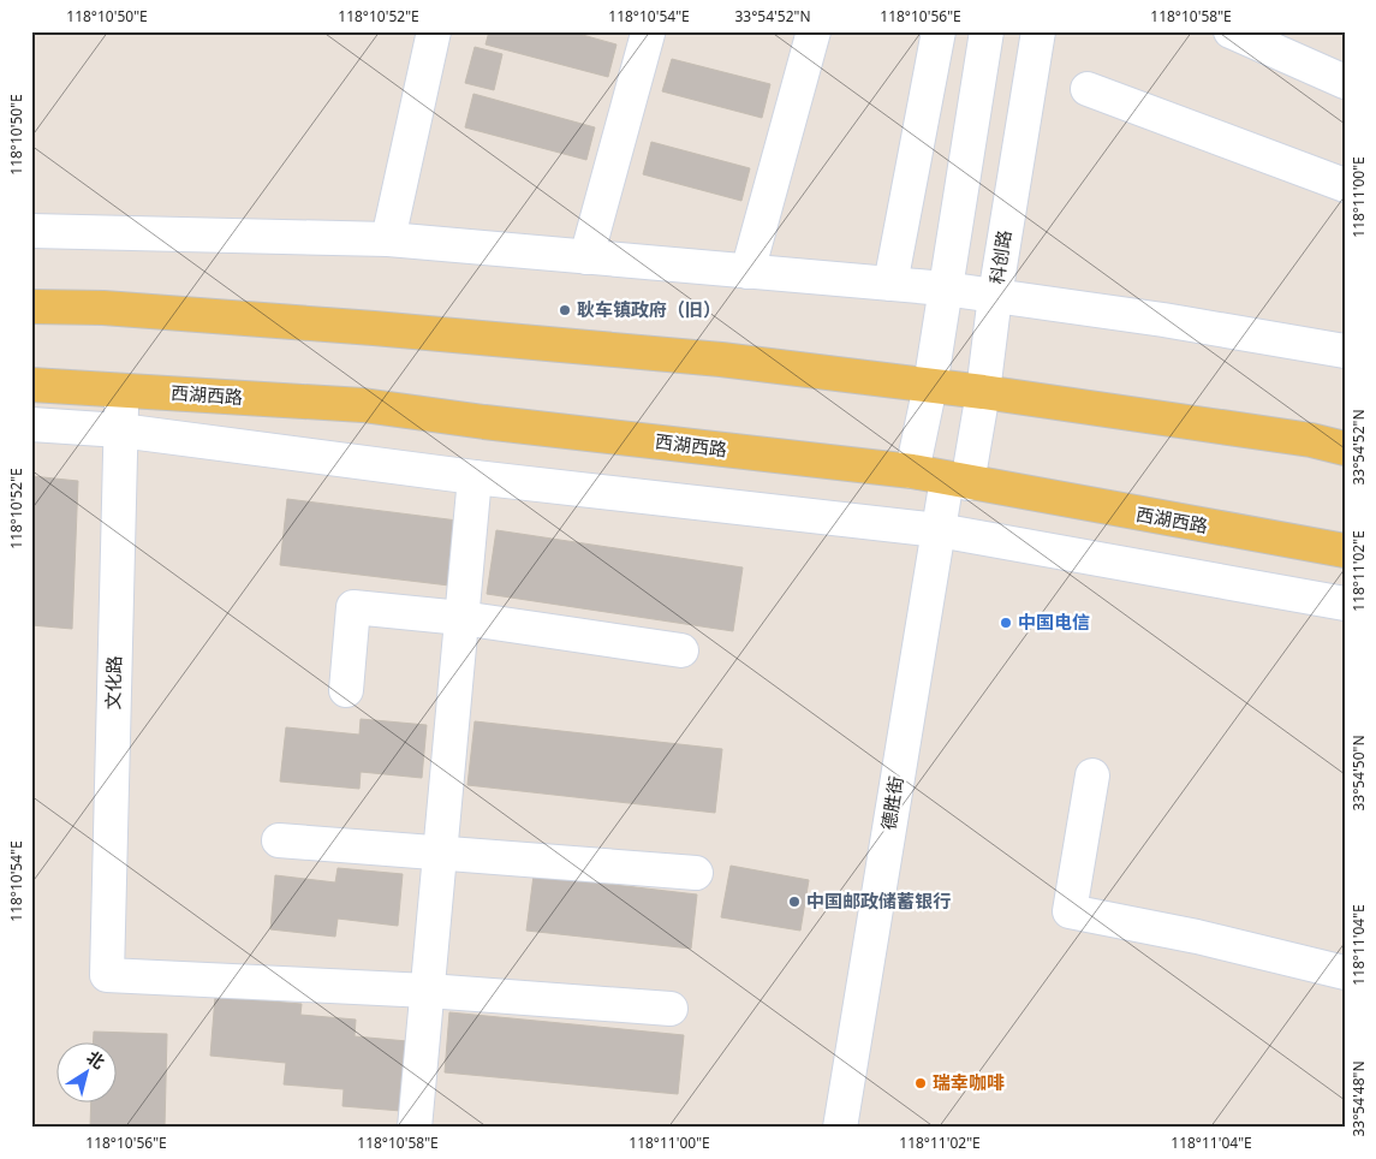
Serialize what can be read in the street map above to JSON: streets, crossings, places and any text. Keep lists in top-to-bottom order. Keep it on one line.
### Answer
{"streets":{"main road":["西湖西路"],"street":["科创路","文化路","德胜街"]},"crossings":[["科创路","西湖西路"],["科创路","德胜街"],["西湖西路","文化路"],["西湖西路","德胜街"]],"places":["耿车镇政府（旧）","中国电信","中国邮政储蓄银行","瑞幸咖啡"],"north":"top right","coordinates":["118°10'50\"E","118°10'52\"E","118°10'54\"E","33°54'52\"N","118°10'56\"E","118°10'58\"E","118°11'00\"E","118°11'02\"E","33°54'50\"N","118°11'04\"E","33°54'48\"N"]}
